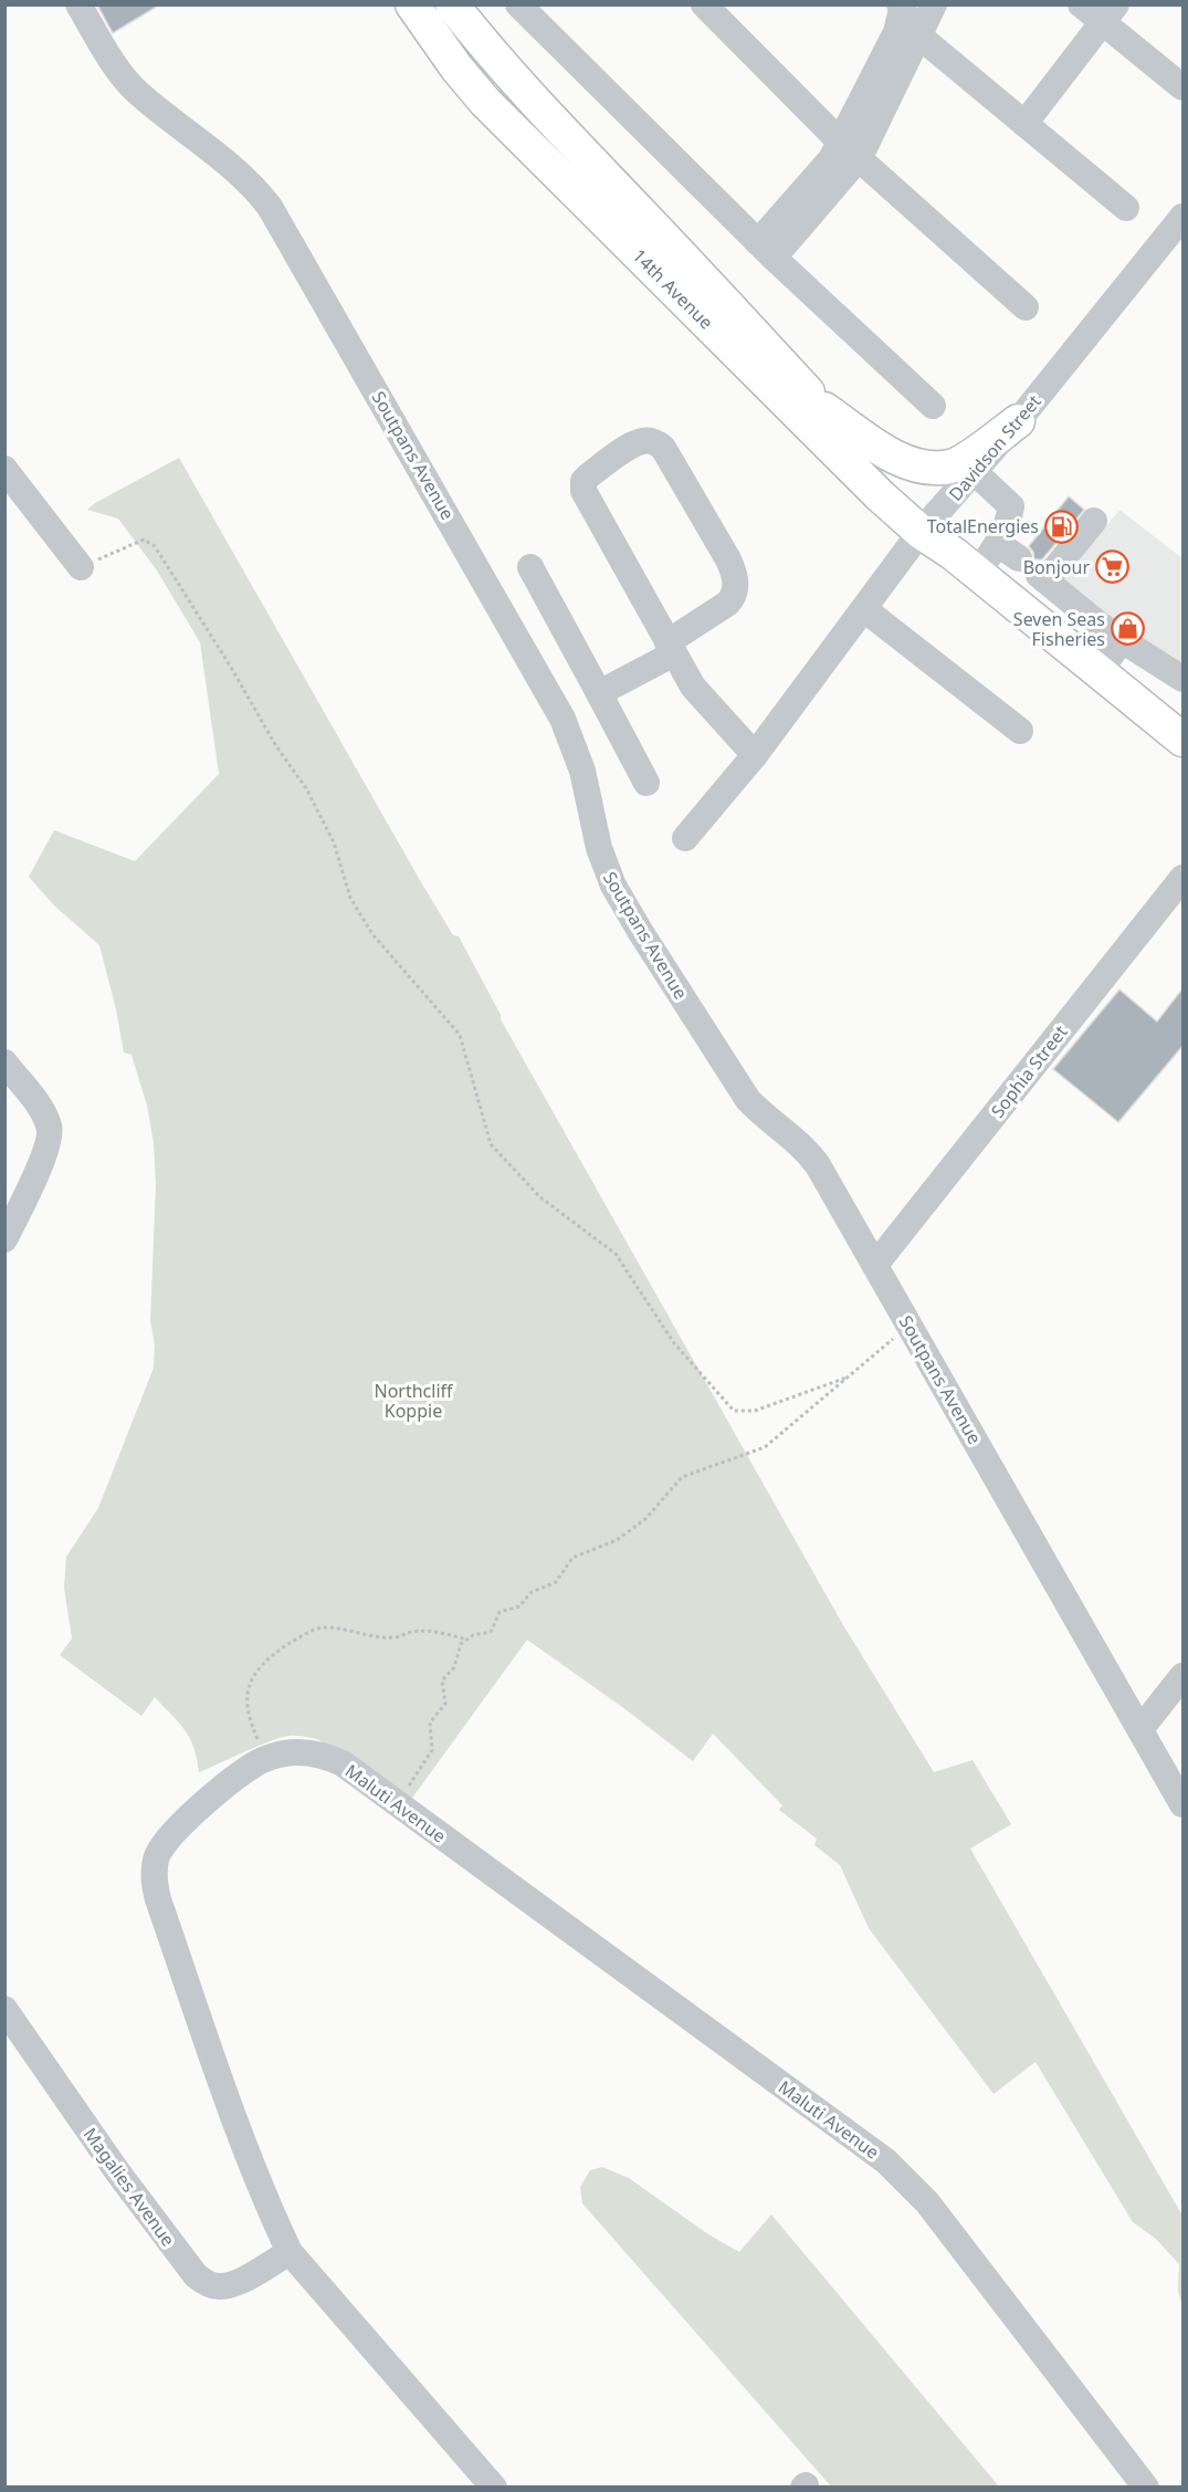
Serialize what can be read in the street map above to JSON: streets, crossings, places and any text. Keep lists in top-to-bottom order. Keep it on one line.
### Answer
{"streets":{"main road":["14th Avenue"],"street":["Davidson Street","Soutpans Avenue","Sophia Street","Maluti Avenue","Magalies Avenue"]},"crossings":[["14th Avenue","Davidson Street"],["Soutpans Avenue","Sophia Street"],["Maluti Avenue","Magalies Avenue"]],"parks":["Northcliff Koppie"],"places":{"fuel station":["TotalEnergies"],"supermarket":["Bonjour"],"shop":["Seven Seas Fisheries"]}}
